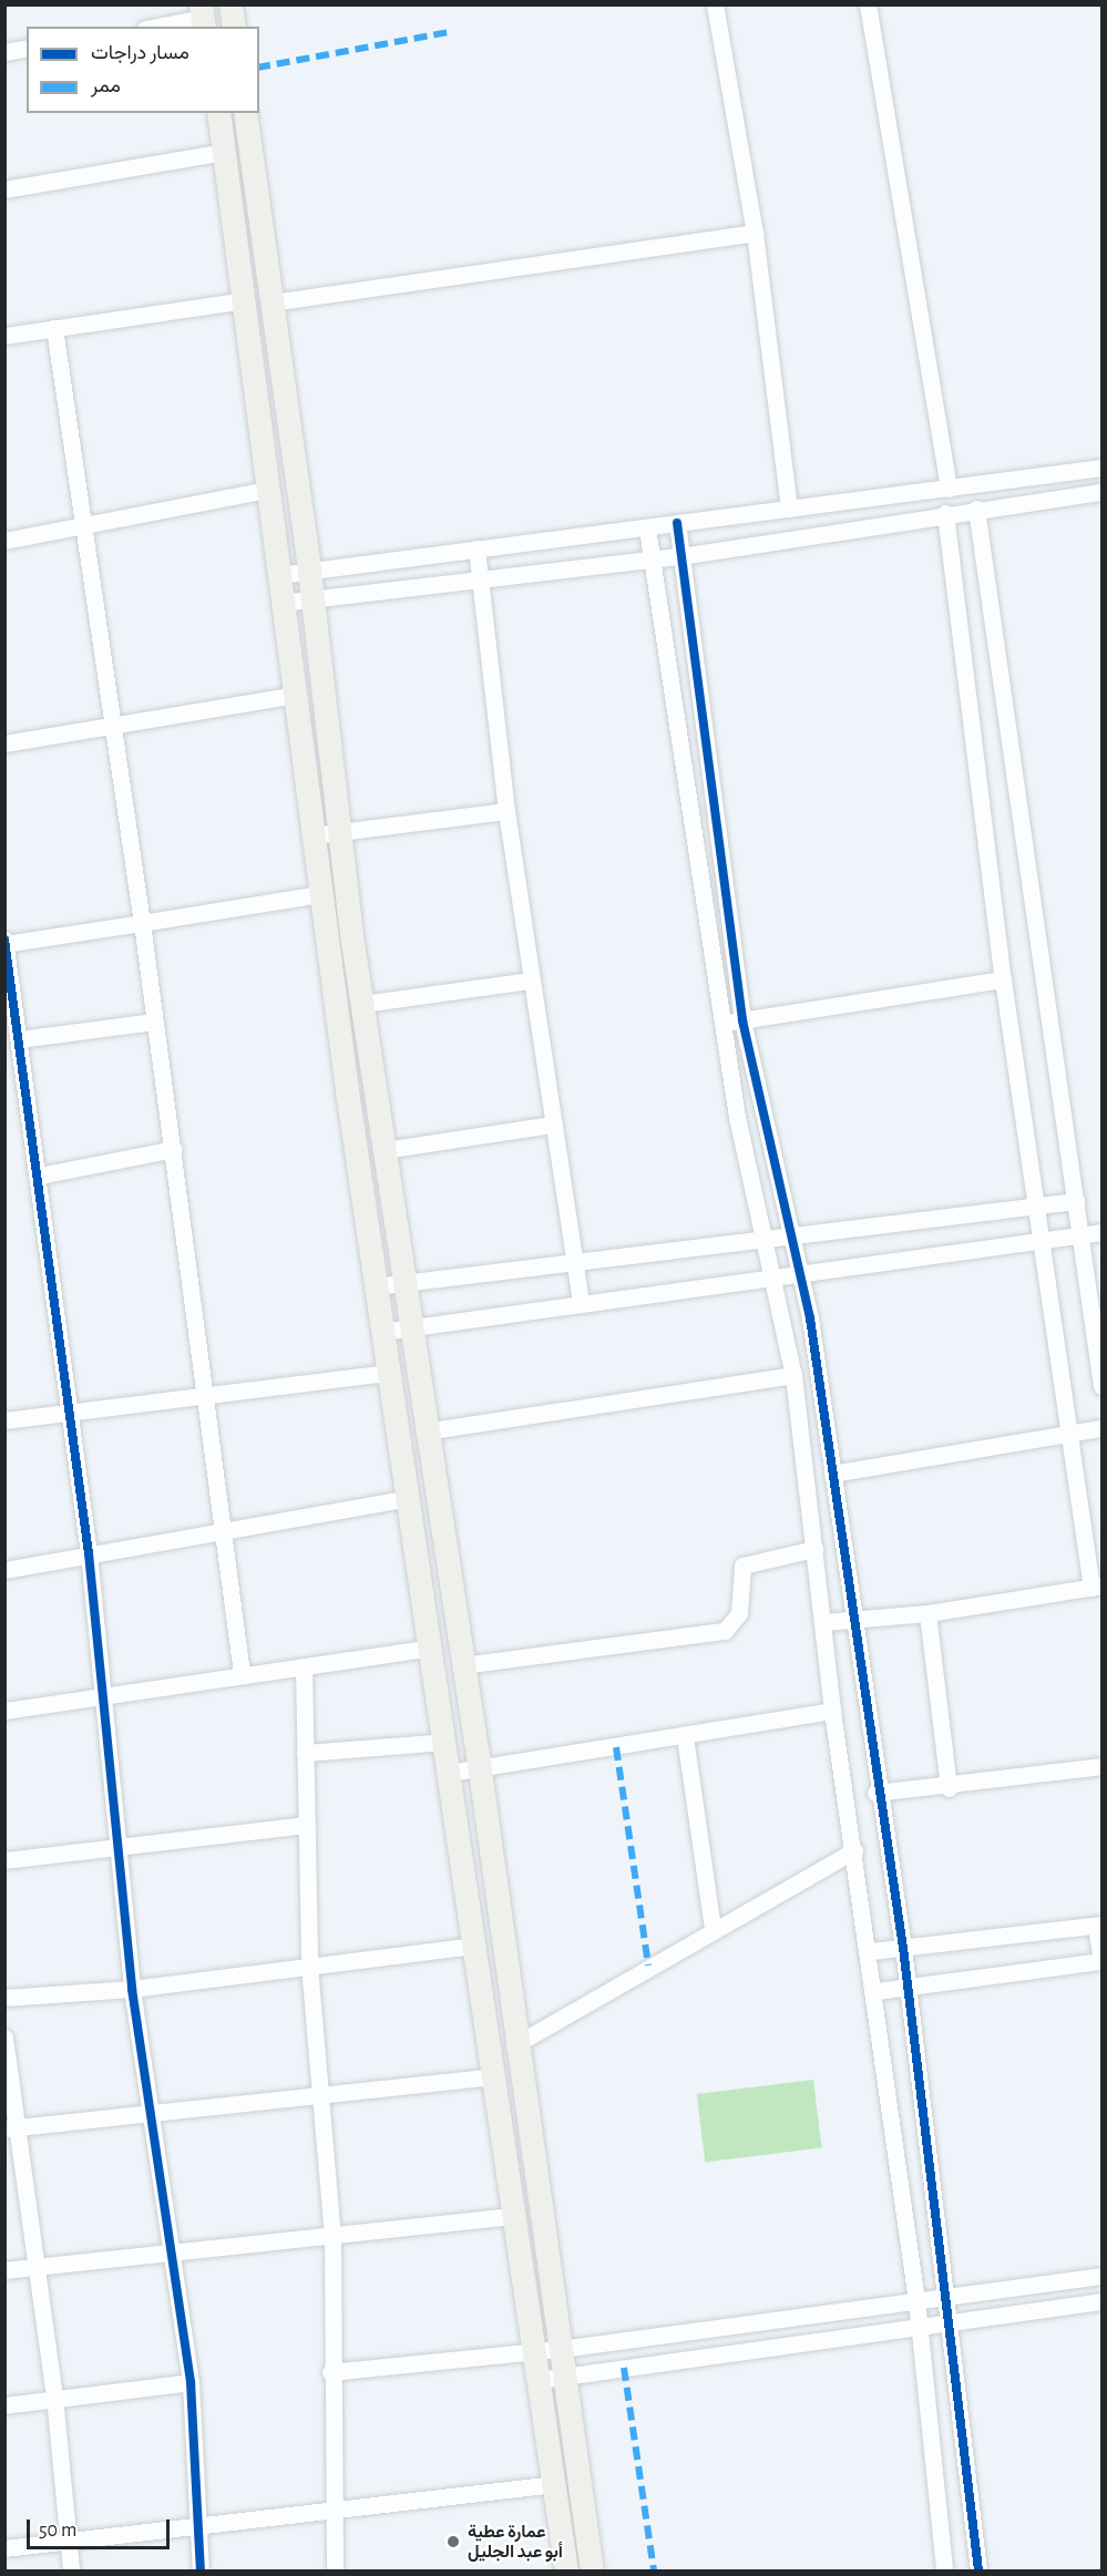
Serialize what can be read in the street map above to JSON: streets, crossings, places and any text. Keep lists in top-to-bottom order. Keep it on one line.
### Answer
{"places":["عمارة عطية أبو عبد الجليل"],"legend":["مسار دراجات","ممر"],"scale_bar":"50 m"}
